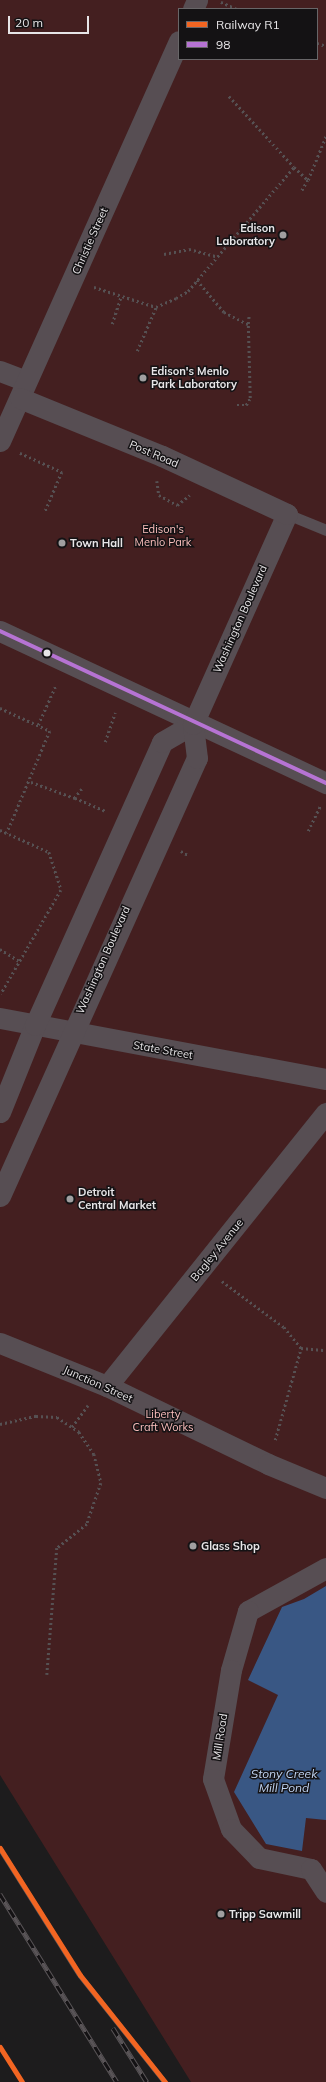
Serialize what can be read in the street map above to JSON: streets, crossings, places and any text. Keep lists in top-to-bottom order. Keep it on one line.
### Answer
{"streets":{"street":["Christie Street","Post Road","Washington Boulevard","State Street","Bagley Avenue","Junction Street","Mill Road"]},"crossings":[["Christie Street","Post Road"],["Post Road","Washington Boulevard"],["Washington Boulevard","State Street"],["Bagley Avenue","Junction Street"]],"water":["Stony Creek Mill Pond"],"parks":["Edison's Menlo Park","Liberty Craft Works"],"places":["Edison Laboratory","Edison's Menlo Park Laboratory","Town Hall","Detroit Central Market","Glass Shop","Tripp Sawmill"],"lines":["transit line 98","rail line R1"],"legend":["Railway R1","98"],"scale_bar":"20 m"}
